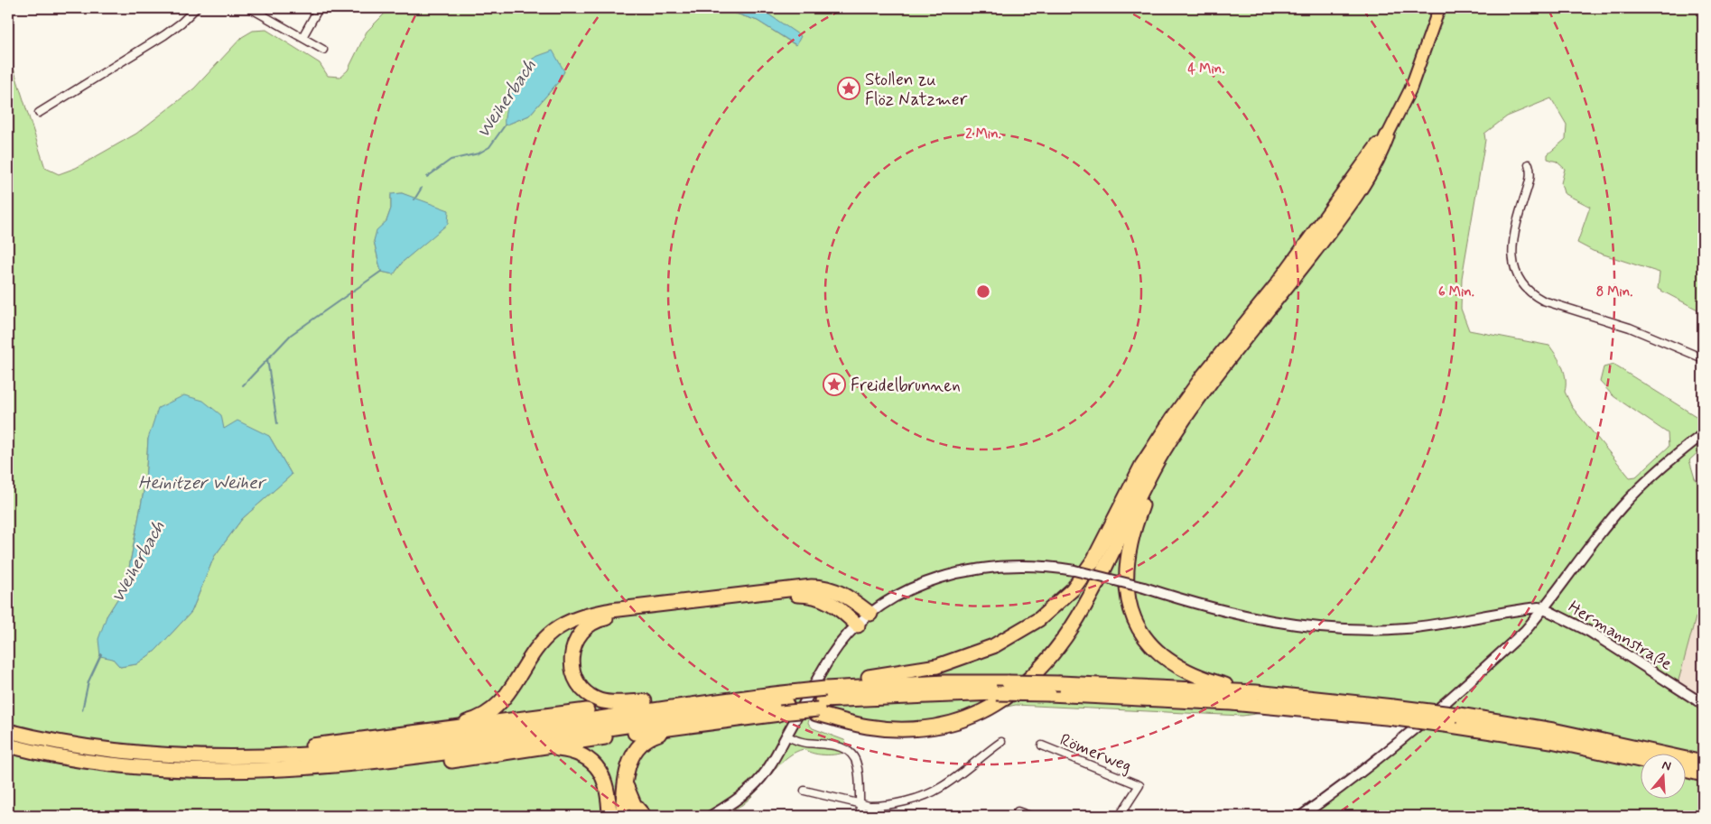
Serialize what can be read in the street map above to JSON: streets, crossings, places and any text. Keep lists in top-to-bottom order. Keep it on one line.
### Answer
{"streets":{"street":["Hermannstraße","Römerweg"]},"water":["Weiherbach","Heinitzer Weiher"],"places":{"place":["Stollen zu Flöz Natzmer","Freidelbrunnen"]},"north":"top","rings":["4 Min.","2 Min.","6 Min.","8 Min."]}
